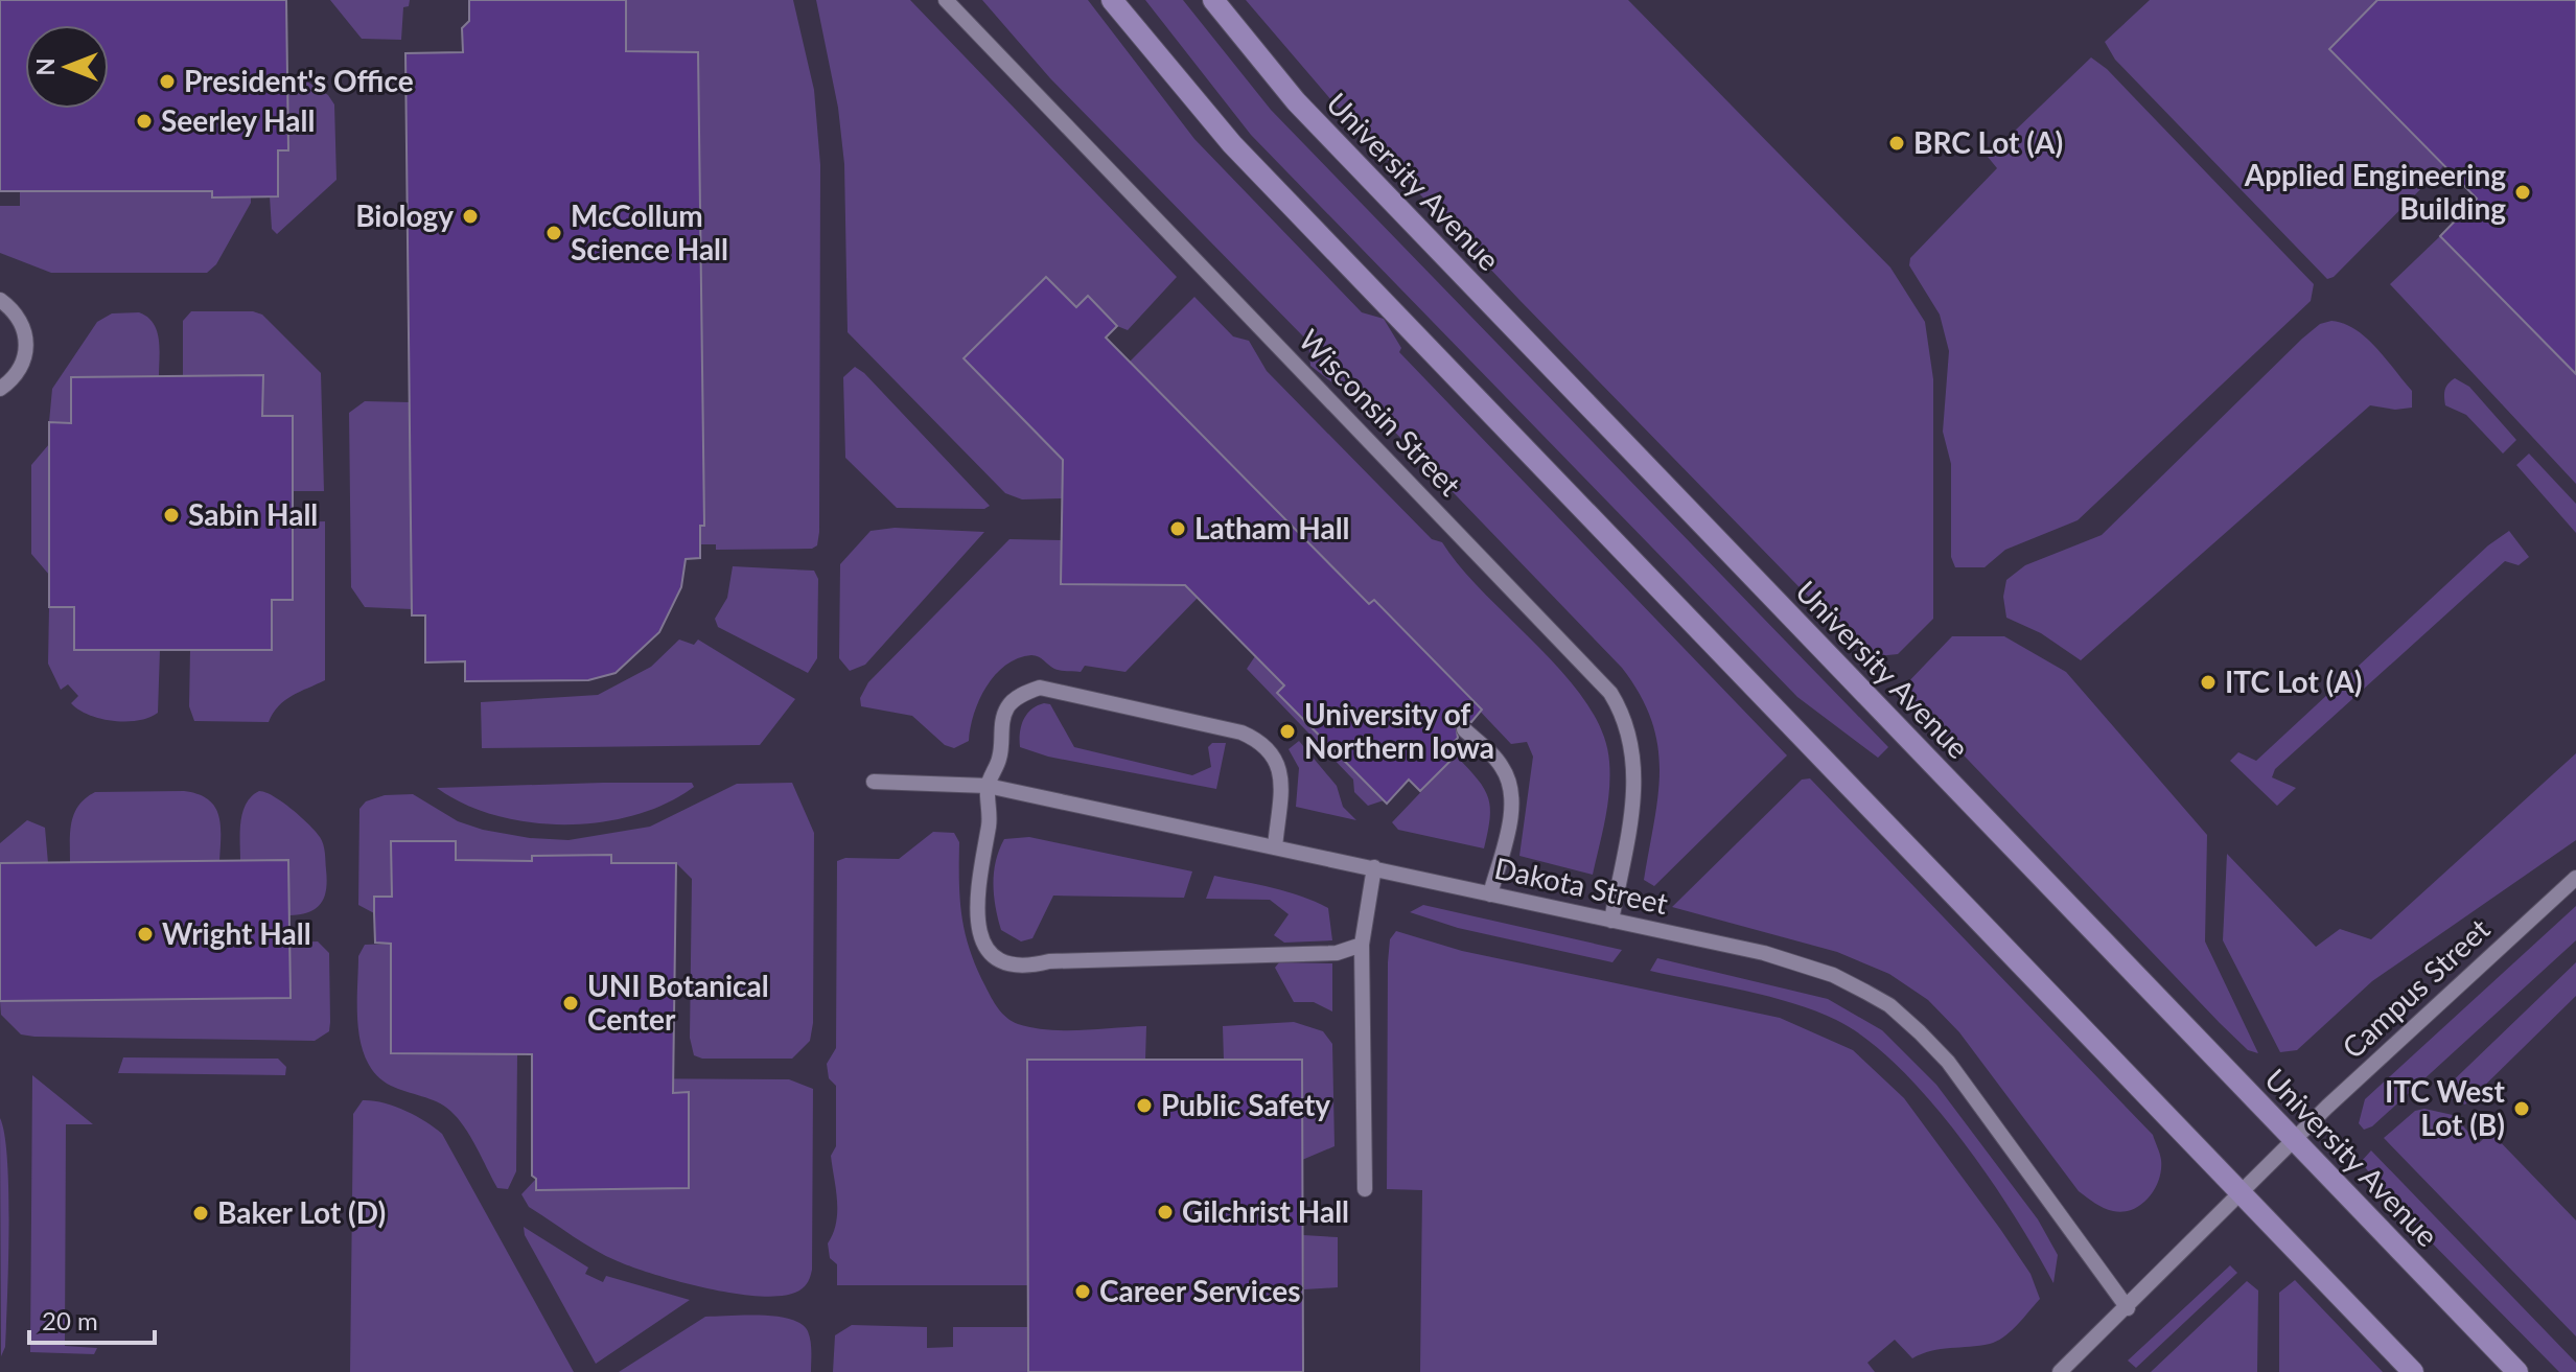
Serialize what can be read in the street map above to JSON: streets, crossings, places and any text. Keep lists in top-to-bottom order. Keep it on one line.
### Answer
{"streets":{"main road":["University Avenue"],"street":["Wisconsin Street","Dakota Street","Campus Street"]},"crossings":[["University Avenue","Campus Street"],["Wisconsin Street","Dakota Street"],["Dakota Street","Campus Street"]],"places":["President's Office","Seerley Hall","BRC Lot (A)","Applied Engineering Building","Biology","McCollum Science Hall","Sabin Hall","Latham Hall","ITC Lot (A)","University of Northern Iowa","Wright Hall","UNI Botanical Center","Public Safety","ITC West Lot (B)","Gilchrist Hall","Baker Lot (D)","Career Services"],"scale_bar":"20 m","north":"left"}
